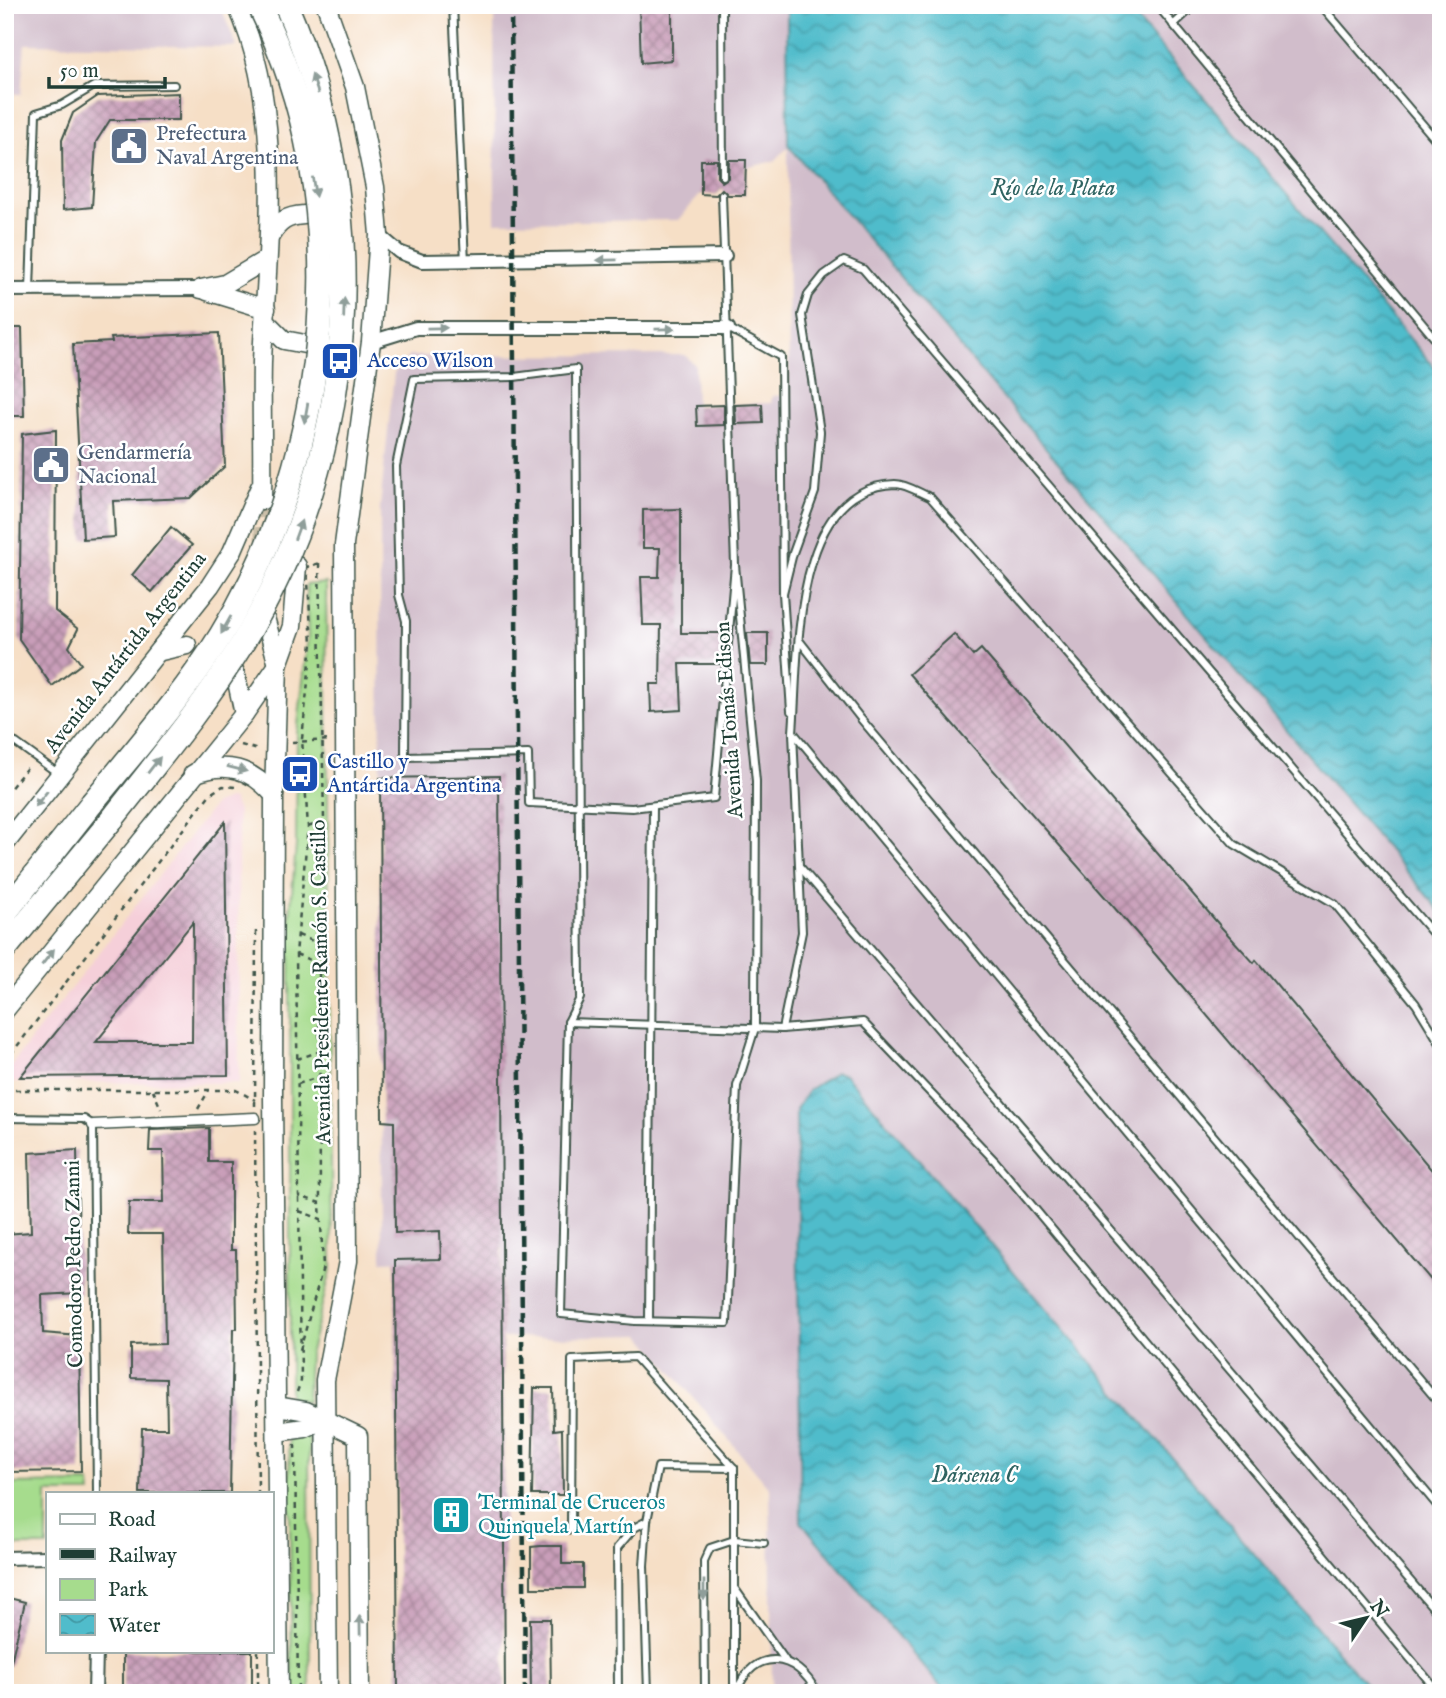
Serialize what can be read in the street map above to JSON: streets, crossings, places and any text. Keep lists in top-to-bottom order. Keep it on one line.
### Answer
{"streets":{"main road":["Avenida Antártida Argentina","Avenida Presidente Ramón S. Castillo"],"lane":["Avenida Tomás Edison","Comodoro Pedro Zanni"]},"water":["Río de la Plata","Dársena C"],"places":{"public building":["Prefectura Naval Argentina","Gendarmería Nacional"],"bus stop":["Acceso Wilson","Castillo y Antártida Argentina"],"building":["Terminal de Cruceros Quinquela Martín"]},"legend":["Road","Railway","Park","Water"],"scale_bar":"50 m","north":"top right"}
